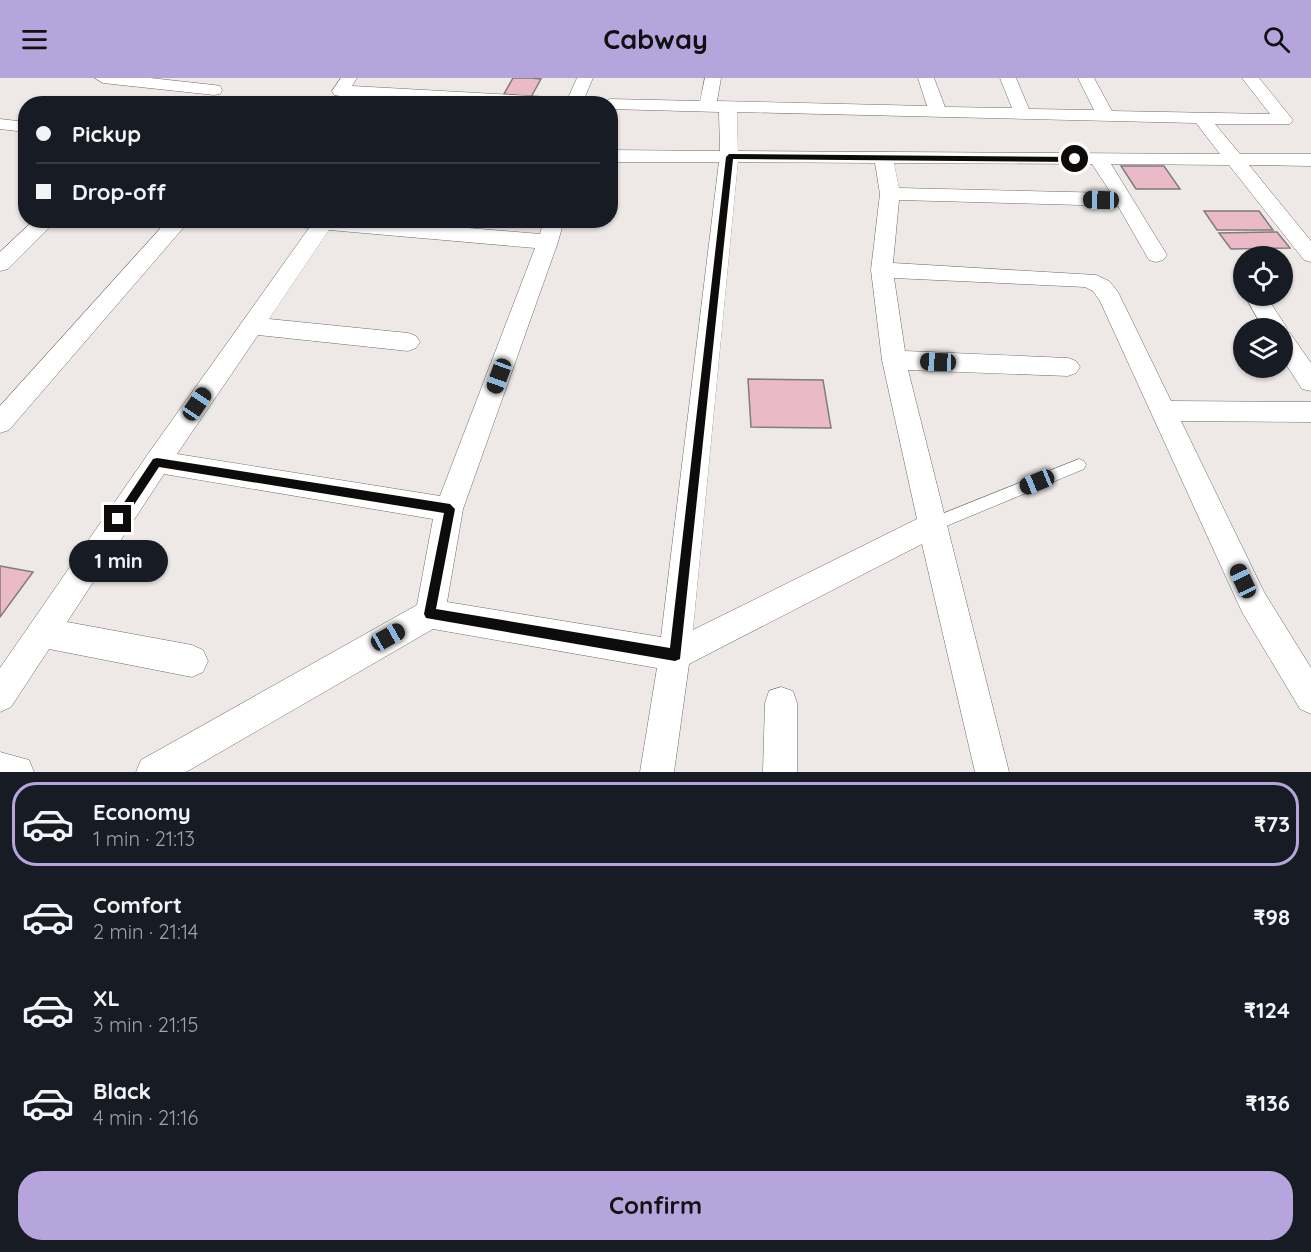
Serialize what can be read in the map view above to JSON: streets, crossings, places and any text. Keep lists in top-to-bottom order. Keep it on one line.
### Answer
{"page":{"header":"Cabway","banner":["Pickup","Drop-off"],"bubble":"1 min","list":[{"name":"Economy","note":"1 min · 21:13","value":"₹73"},{"name":"Comfort","note":"2 min · 21:14","value":"₹98"},{"name":"XL","note":"3 min · 21:15","value":"₹124"},{"name":"Black","note":"4 min · 21:16","value":"₹136"}],"buttons":"Confirm"}}
